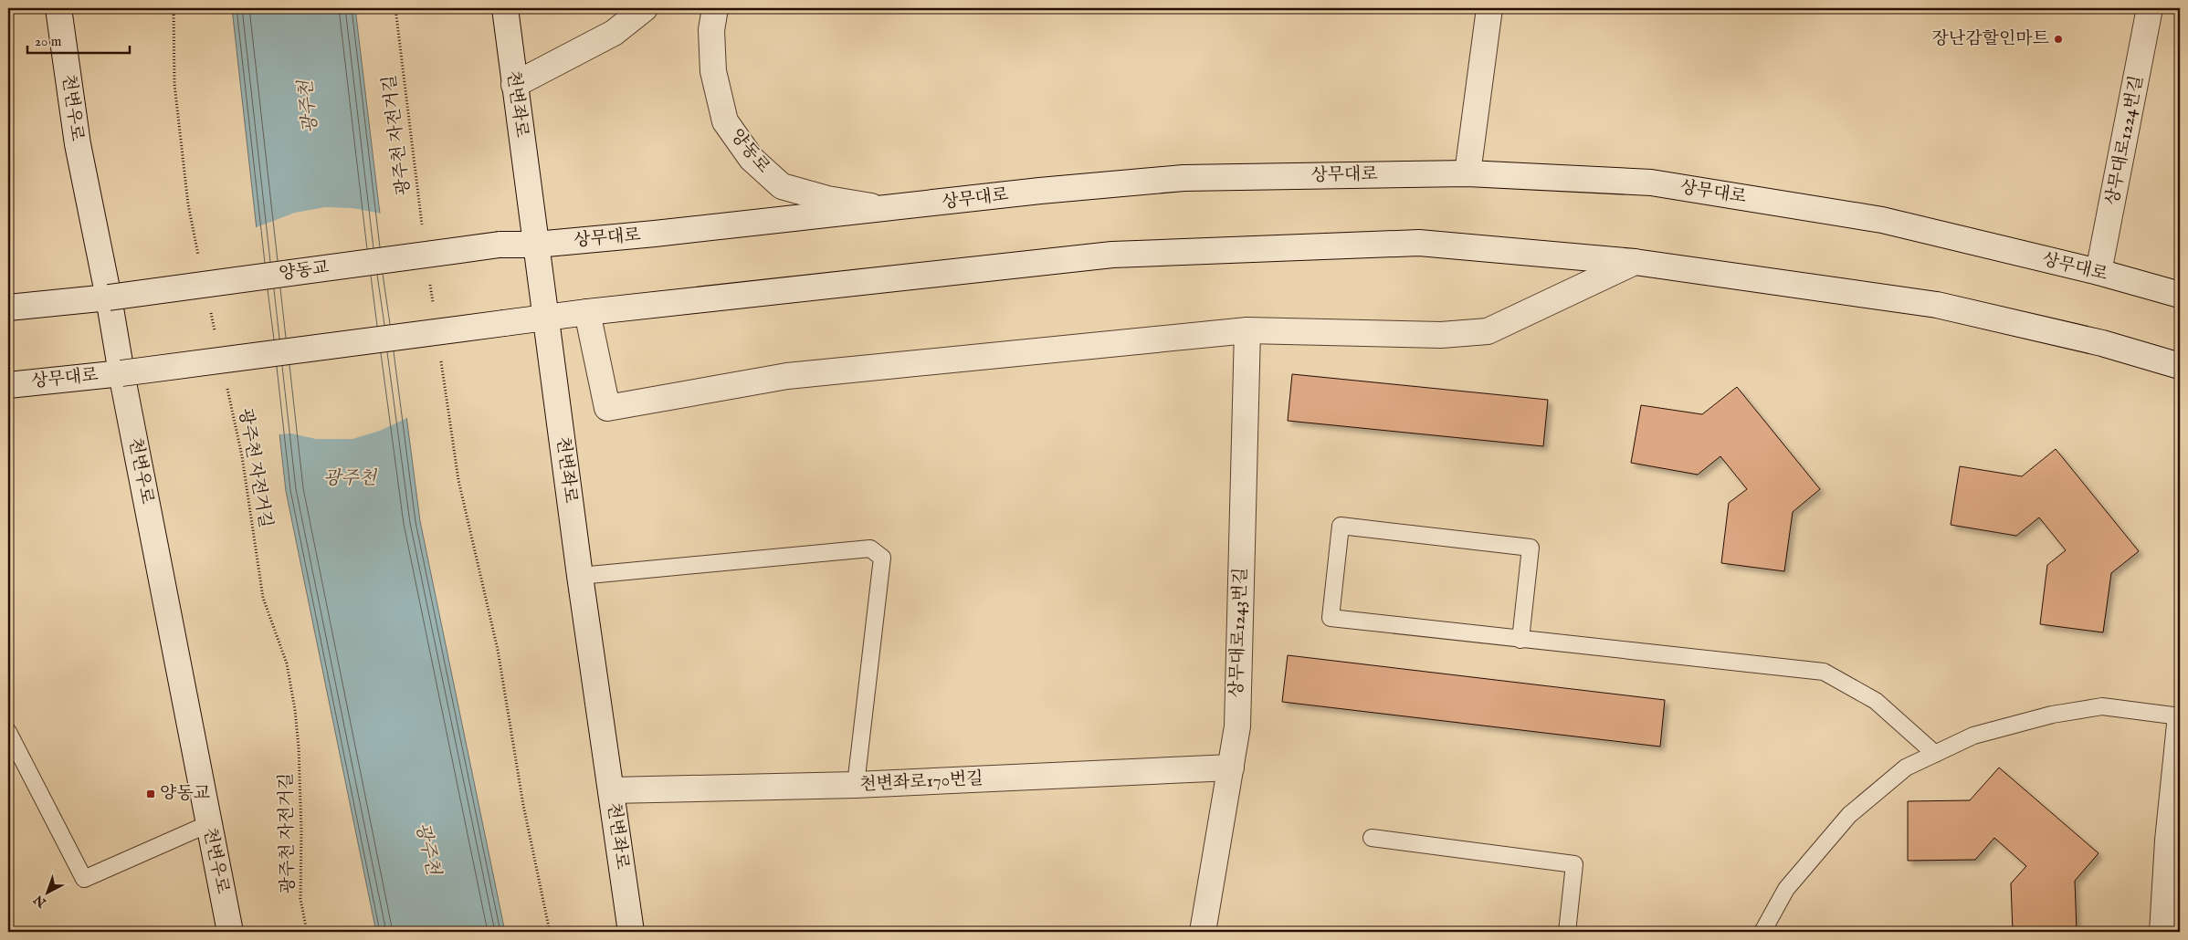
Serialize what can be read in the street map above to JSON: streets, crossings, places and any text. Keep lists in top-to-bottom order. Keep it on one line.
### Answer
{"streets":{"street":["천변좌로","천변우로","상무대로1224번길","양동로","상무대로","양동교","상무대로1243번길","천변좌로170번길"],"path":["광주천 자전거길"]},"crossings":[["천변좌로","상무대로"],["천변좌로","천변좌로170번길"],["천변우로","상무대로"],["천변우로","양동교"],["상무대로1224번길","상무대로"],["양동로","상무대로"],["상무대로","양동교"],["상무대로1243번길","천변좌로170번길"]],"water":["광주천"],"places":{"other":["장난감할인마트"],"transit":["양동교"]},"scale_bar":"20 m","north":"bottom left"}
